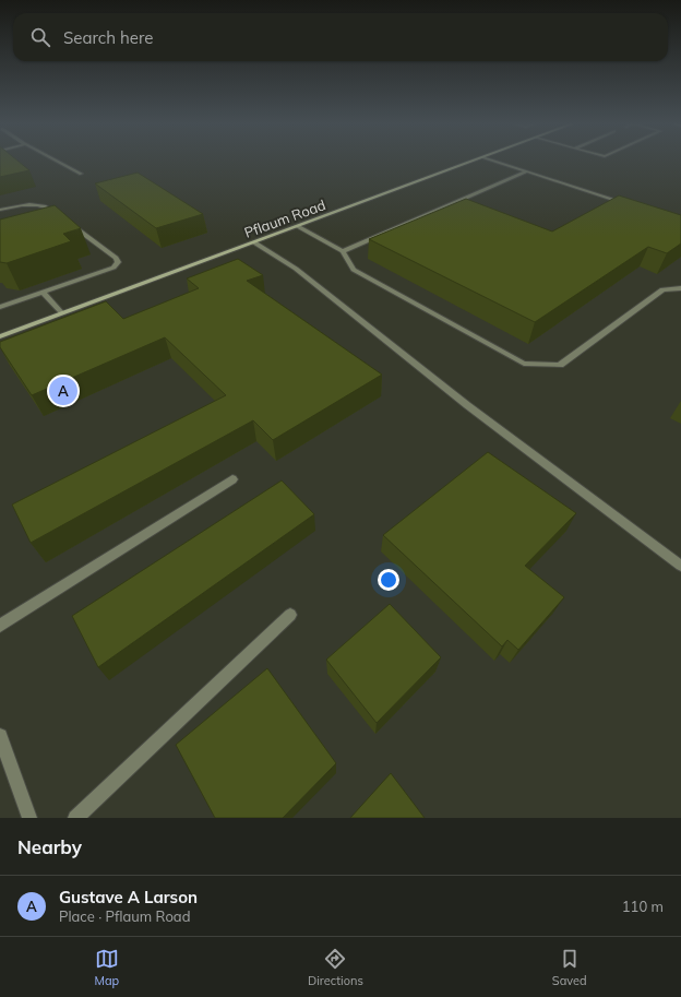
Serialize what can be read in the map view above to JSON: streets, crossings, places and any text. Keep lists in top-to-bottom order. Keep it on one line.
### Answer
{"streets":{"street":["Pflaum Road"]},"page":{"search":"Search here","pins":"A","heading":"Nearby","list":[{"mark":"A","name":"Gustave A Larson","note":"Place · Pflaum Road","value":"110 m"}],"nav":["Map","Directions","Saved"]}}
